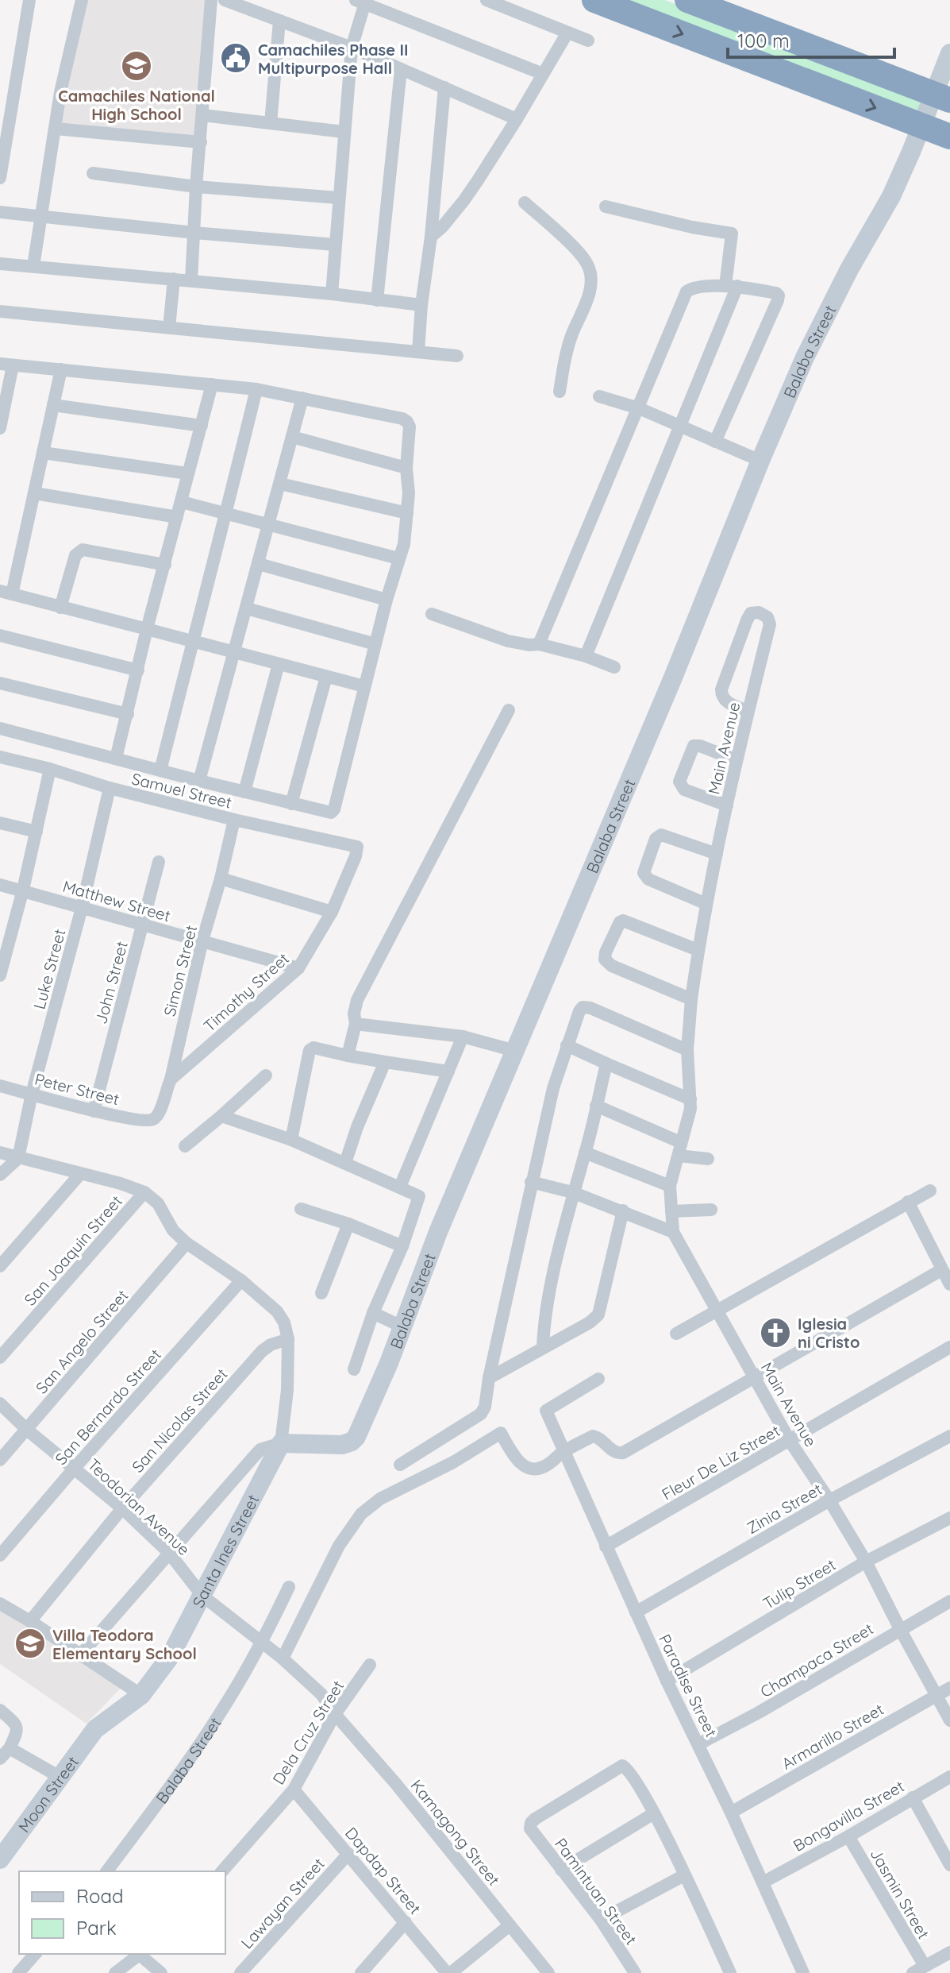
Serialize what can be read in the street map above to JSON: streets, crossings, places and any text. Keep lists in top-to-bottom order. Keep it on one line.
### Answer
{"streets":{"street":["Balaba Street","Main Avenue","Samuel Street","Matthew Street","Luke Street","Simon Street","John Street","Timothy Street","Peter Street","San Joaquin Street","San Angelo Street","San Bernardo Street","San Nicolas Street","Fleur De Liz Street","Teodorian Avenue","Zinia Street","Santa Ines Street","Tulip Street","Champaca Street","Paradise Street","Dela Cruz Street","Armarillo Street","Moon Street","Bongavilla Street","Kamagong Street","Dapdap Street","Pamintuan Street","Jasmin Street","Lawayan Street"]},"crossings":[["Balaba Street","Teodorian Avenue"],["Balaba Street","Santa Ines Street"],["Main Avenue","Fleur De Liz Street"],["Main Avenue","Zinia Street"],["Main Avenue","Tulip Street"],["Main Avenue","Champaca Street"],["Main Avenue","Armarillo Street"],["Samuel Street","Luke Street"],["Samuel Street","Simon Street"],["Samuel Street","Timothy Street"],["Matthew Street","Luke Street"],["Matthew Street","Simon Street"],["Matthew Street","John Street"],["Matthew Street","Timothy Street"],["Luke Street","Peter Street"],["Simon Street","Timothy Street"],["Simon Street","Peter Street"],["John Street","Peter Street"],["San Angelo Street","Teodorian Avenue"],["San Bernardo Street","Teodorian Avenue"],["San Nicolas Street","Teodorian Avenue"],["San Nicolas Street","Santa Ines Street"],["Fleur De Liz Street","Paradise Street"],["Teodorian Avenue","Santa Ines Street"],["Teodorian Avenue","Dela Cruz Street"],["Teodorian Avenue","Kamagong Street"],["Zinia Street","Paradise Street"],["Santa Ines Street","Moon Street"],["Tulip Street","Paradise Street"],["Champaca Street","Paradise Street"],["Paradise Street","Armarillo Street"],["Paradise Street","Bongavilla Street"],["Dela Cruz Street","Kamagong Street"],["Dela Cruz Street","Dapdap Street"],["Bongavilla Street","Jasmin Street"],["Dapdap Street","Lawayan Street"]],"places":{"public building":["Camachiles Phase II Multipurpose Hall"],"school or university":["Camachiles National High School","Villa Teodora Elementary School"],"church":["Iglesia ni Cristo"]},"legend":["Road","Park"],"scale_bar":"100 m"}
